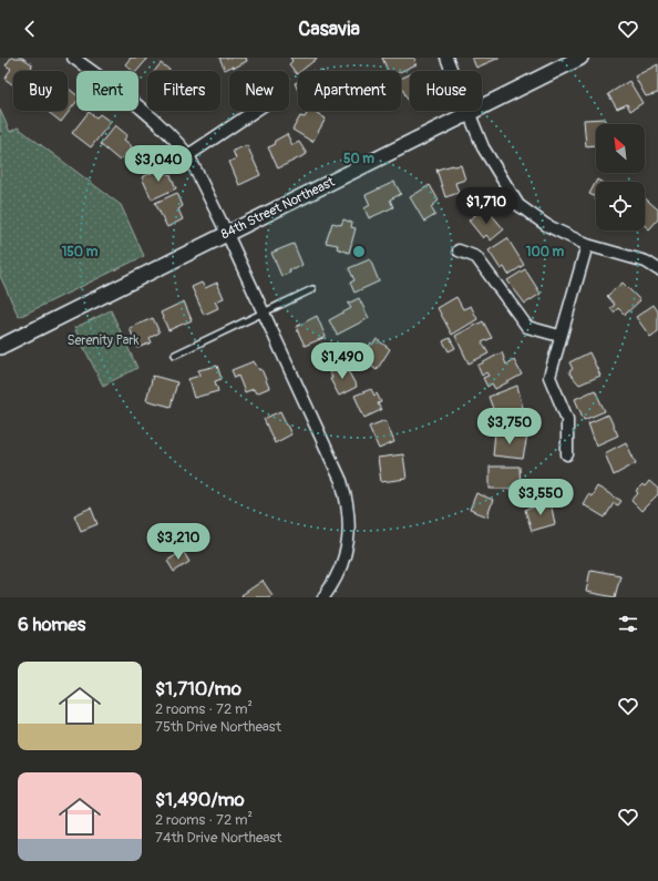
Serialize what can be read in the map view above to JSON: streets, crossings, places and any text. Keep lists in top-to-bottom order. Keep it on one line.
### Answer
{"streets":{"street":["84th Street Northeast"]},"parks":["Serenity Park"],"north":"top left","page":{"header":"Casavia","chip":["Buy","Rent","Filters","New","Apartment","House"],"price":["$3,040","$1,710","$1,490","$3,750","$3,550","$3,210"],"heading":"6 homes","list":[{"name":"$1,710/mo","note":"2 rooms · 72 m² · 75th Drive Northeast"},{"name":"$1,490/mo","note":"2 rooms · 72 m² · 74th Drive Northeast"}]},"rings":["50 m","100 m","150 m"]}
